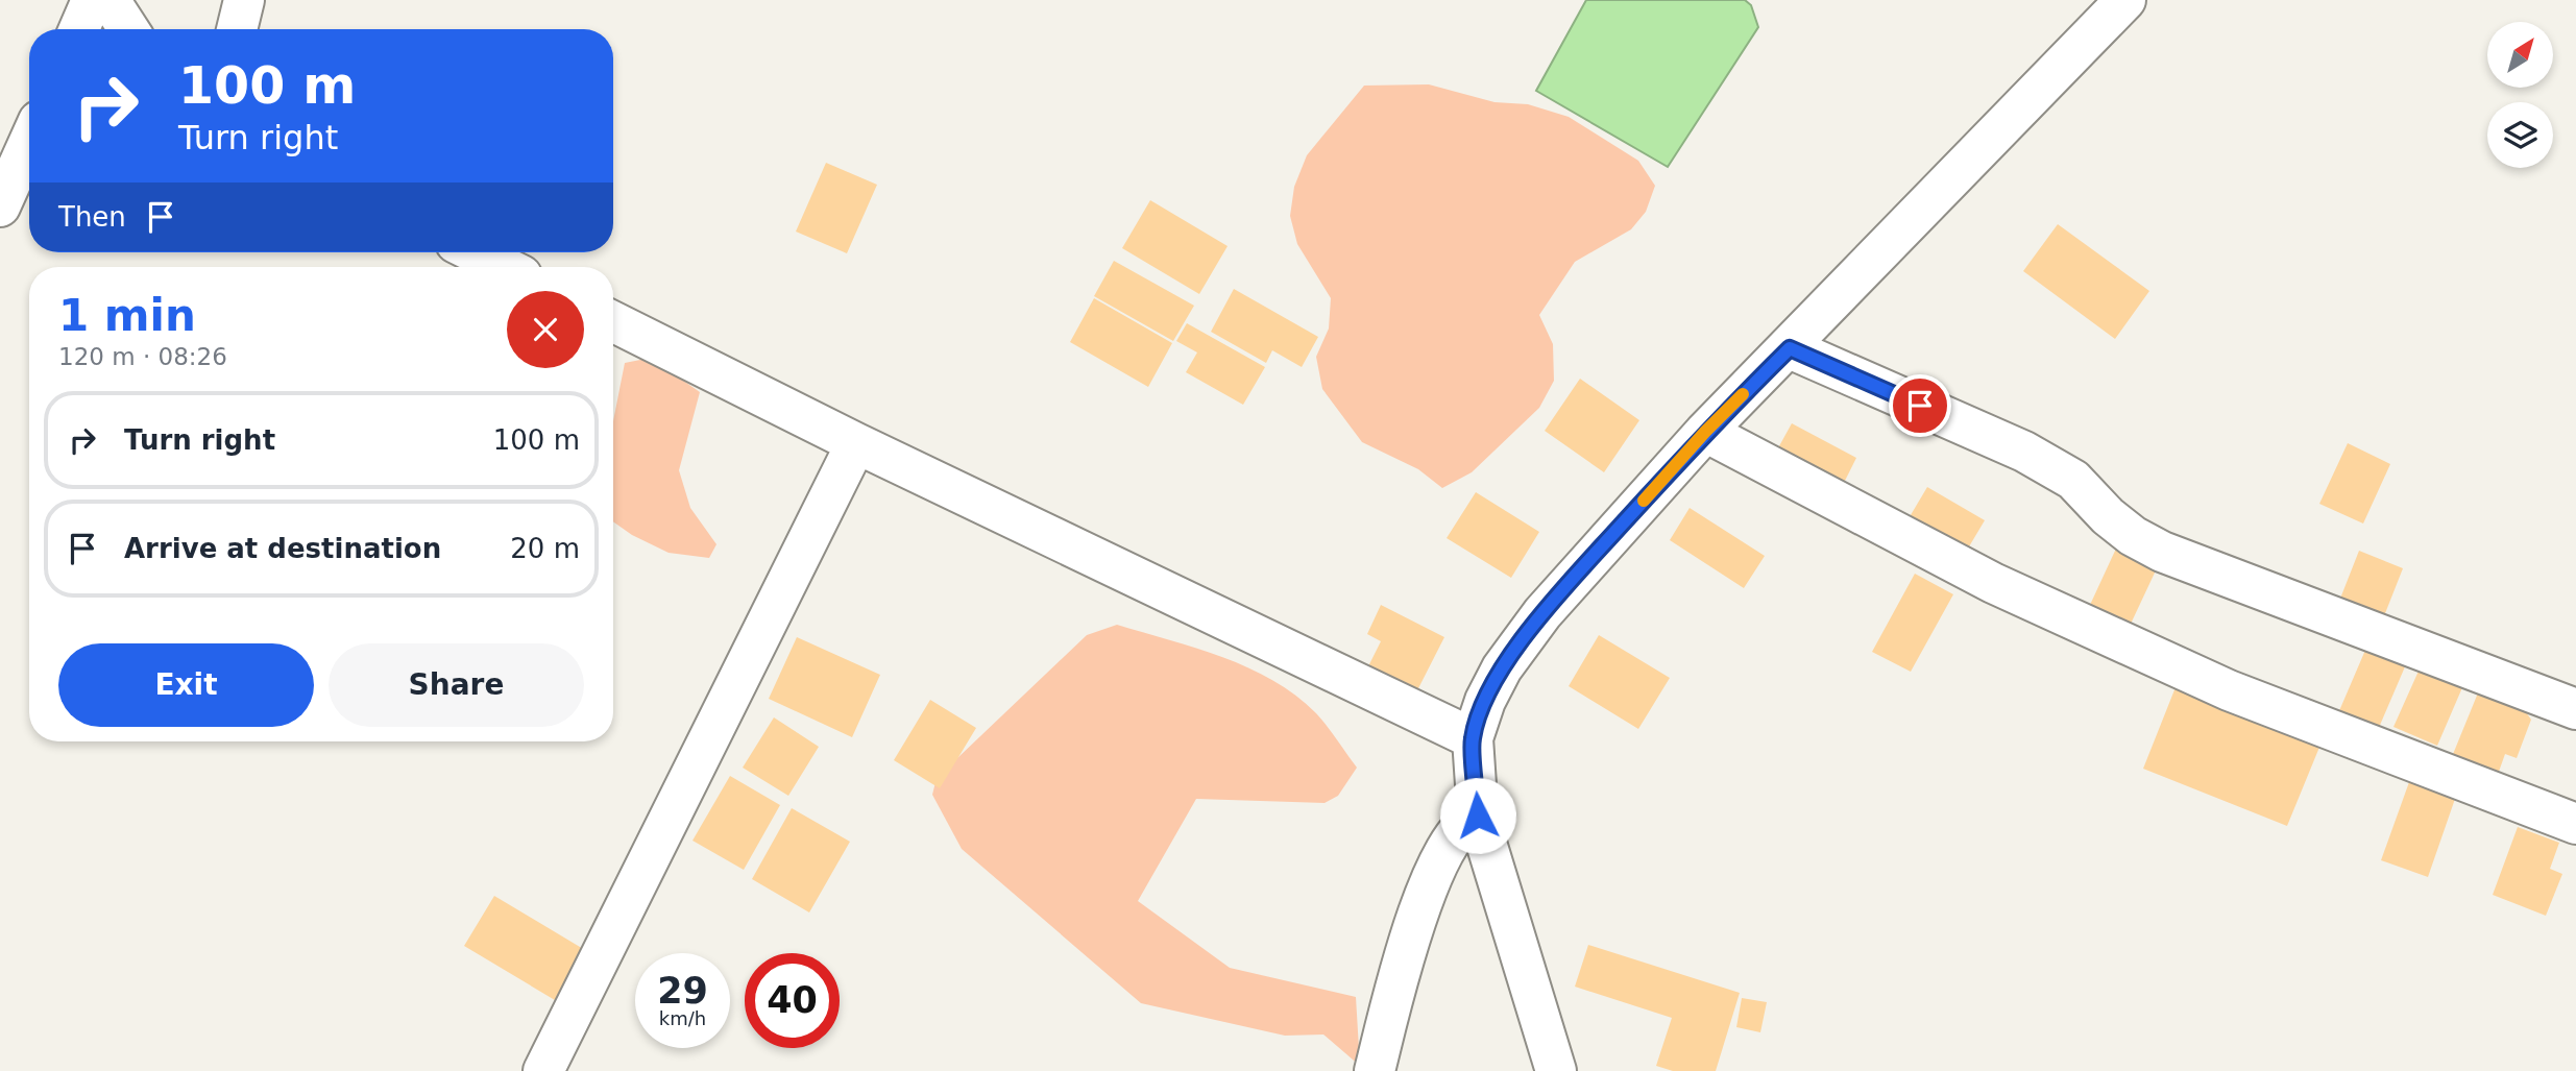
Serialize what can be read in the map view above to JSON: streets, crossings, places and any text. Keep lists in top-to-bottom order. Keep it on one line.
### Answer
{"north":"top right","page":{"turn":["100 m","Turn right"],"then":"Then","heading":["1 min","120 m · 08:26"],"list":[{"name":"Turn right","value":"100 m"},{"name":"Arrive at destination","value":"20 m"}],"buttons":["Exit","Share"],"speed":"29 km/h","limit":"40"}}
